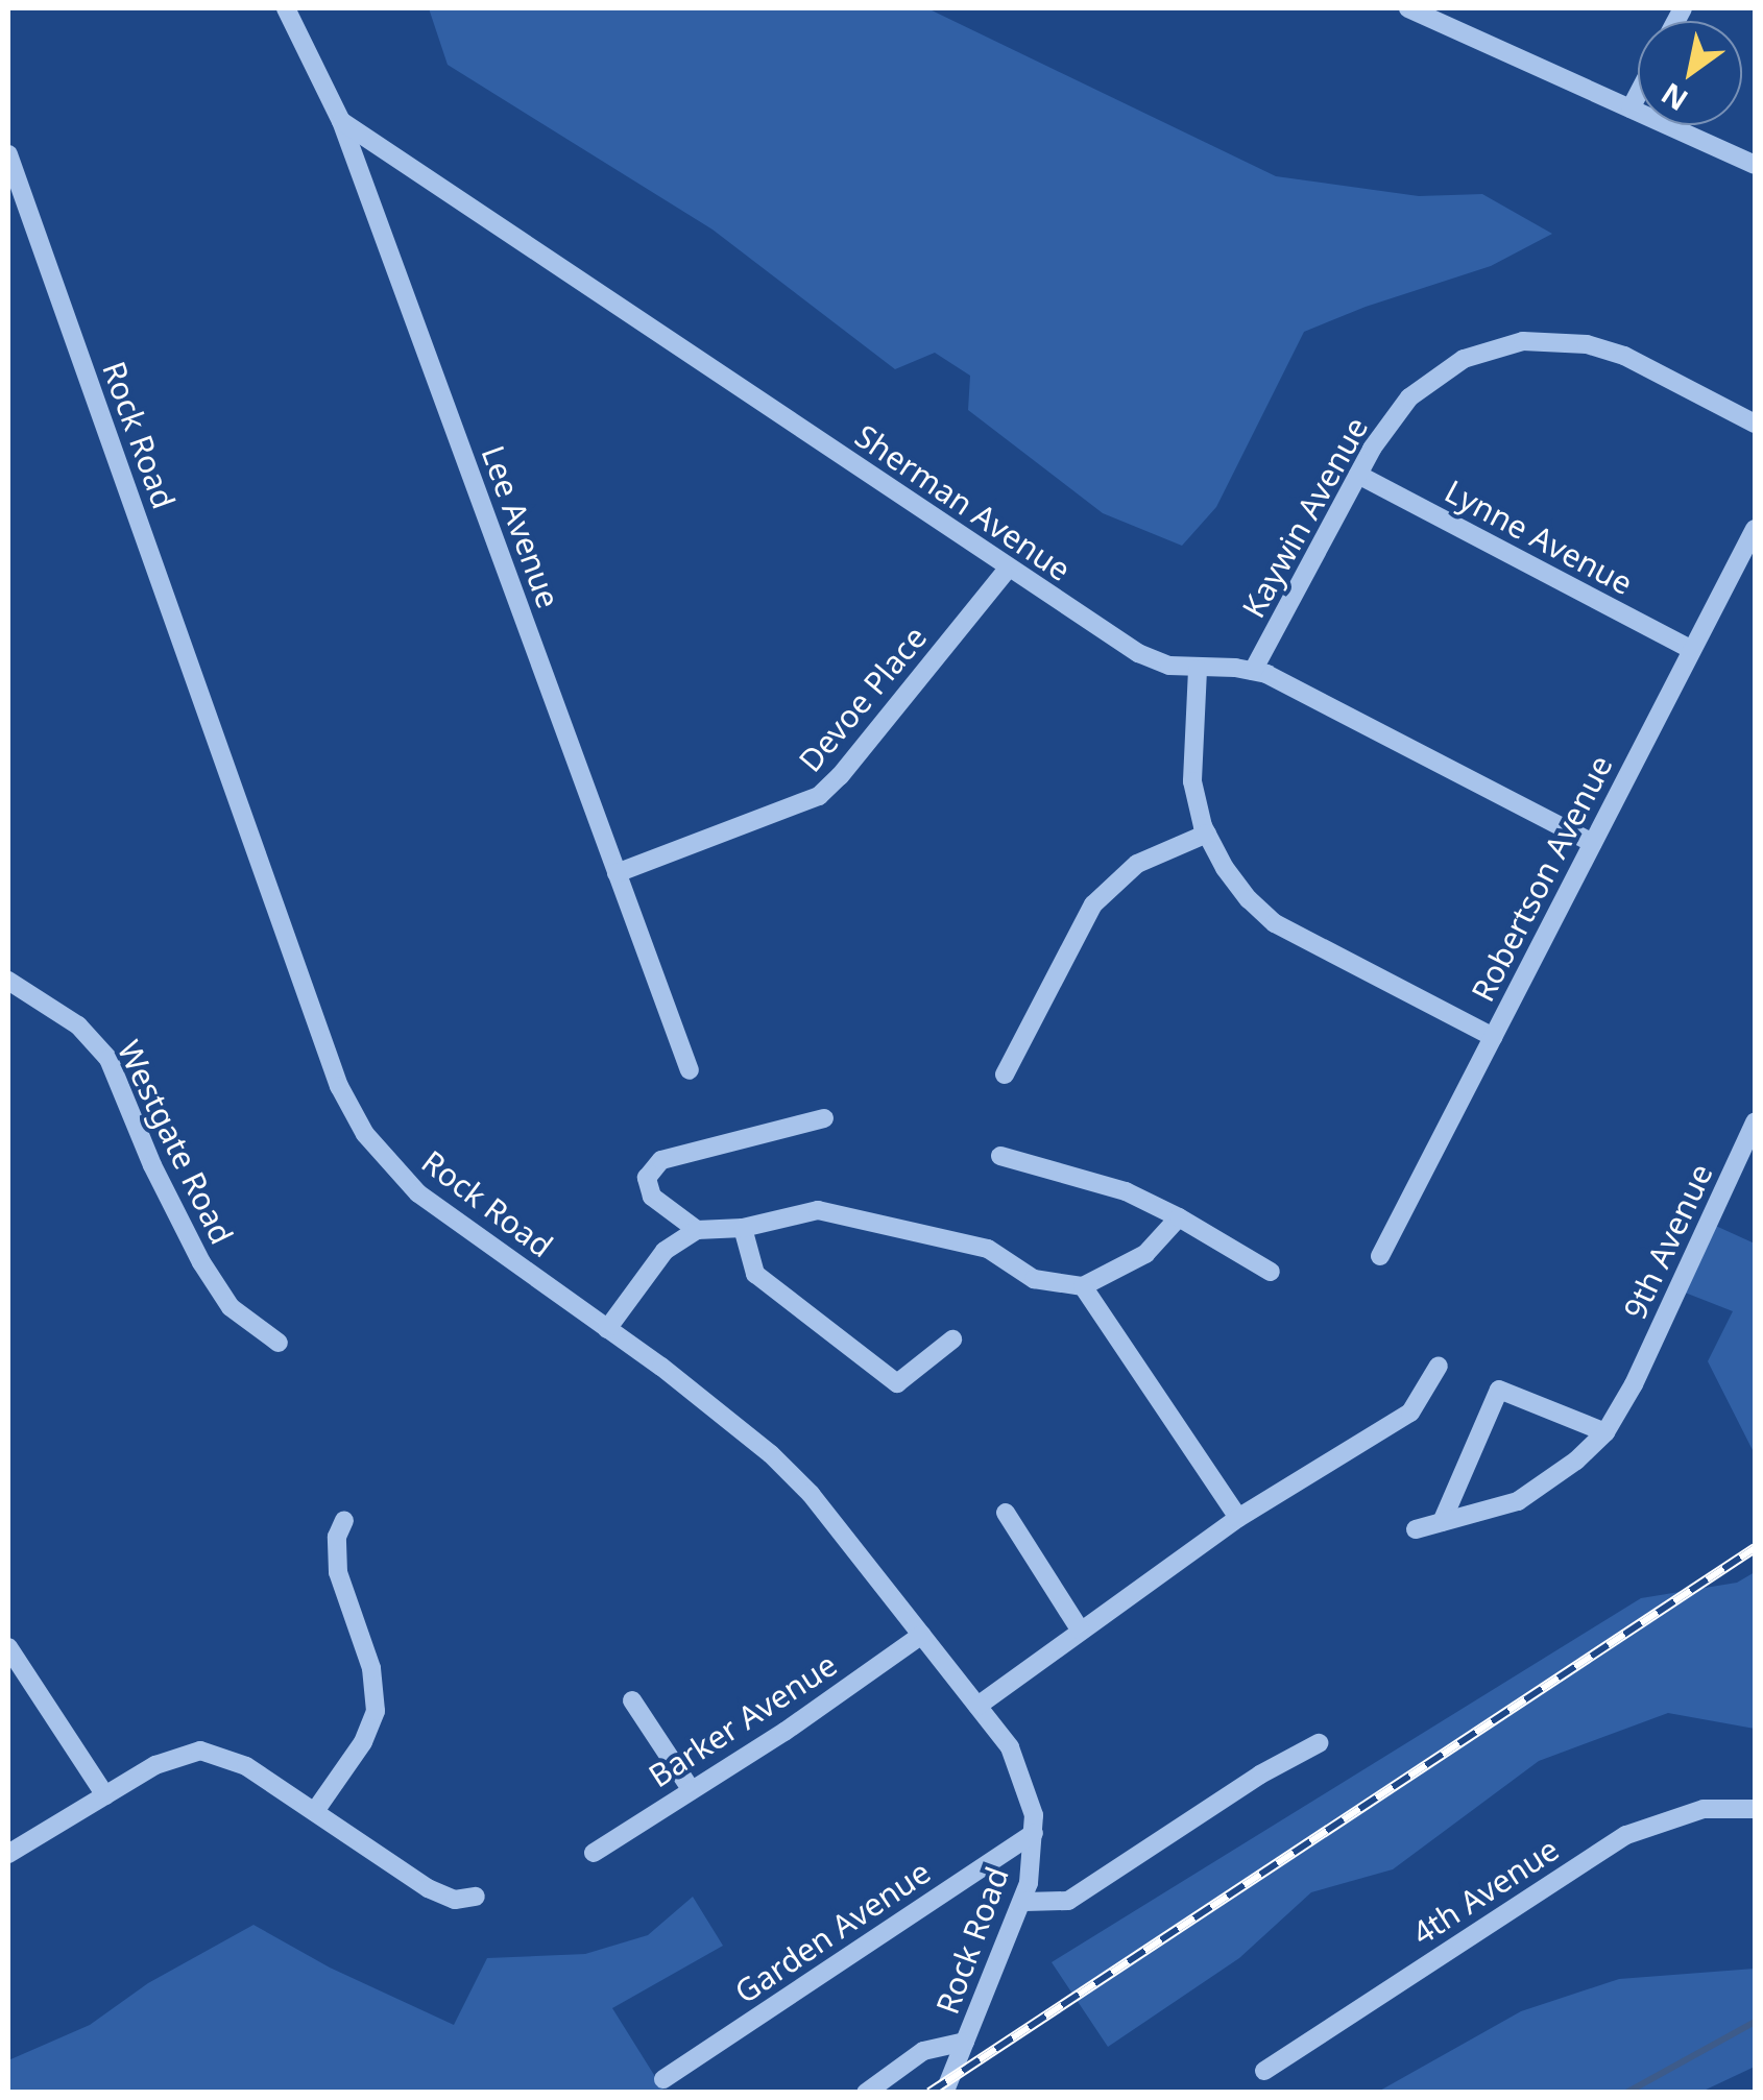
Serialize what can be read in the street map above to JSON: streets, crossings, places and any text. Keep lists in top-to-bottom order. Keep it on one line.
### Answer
{"streets":{"street":["Rock Road","Sherman Avenue","Kaywin Avenue","Lee Avenue","Lynne Avenue","Devoe Place","Robertson Avenue","Westgate Road","9th Avenue","Barker Avenue","4th Avenue","Garden Avenue"]},"crossings":[["Rock Road","Barker Avenue"],["Rock Road","Garden Avenue"],["Sherman Avenue","Kaywin Avenue"],["Sherman Avenue","Lee Avenue"],["Sherman Avenue","Devoe Place"],["Sherman Avenue","Robertson Avenue"],["Kaywin Avenue","Lynne Avenue"],["Lee Avenue","Devoe Place"],["Lynne Avenue","Robertson Avenue"]],"north":"bottom left"}
